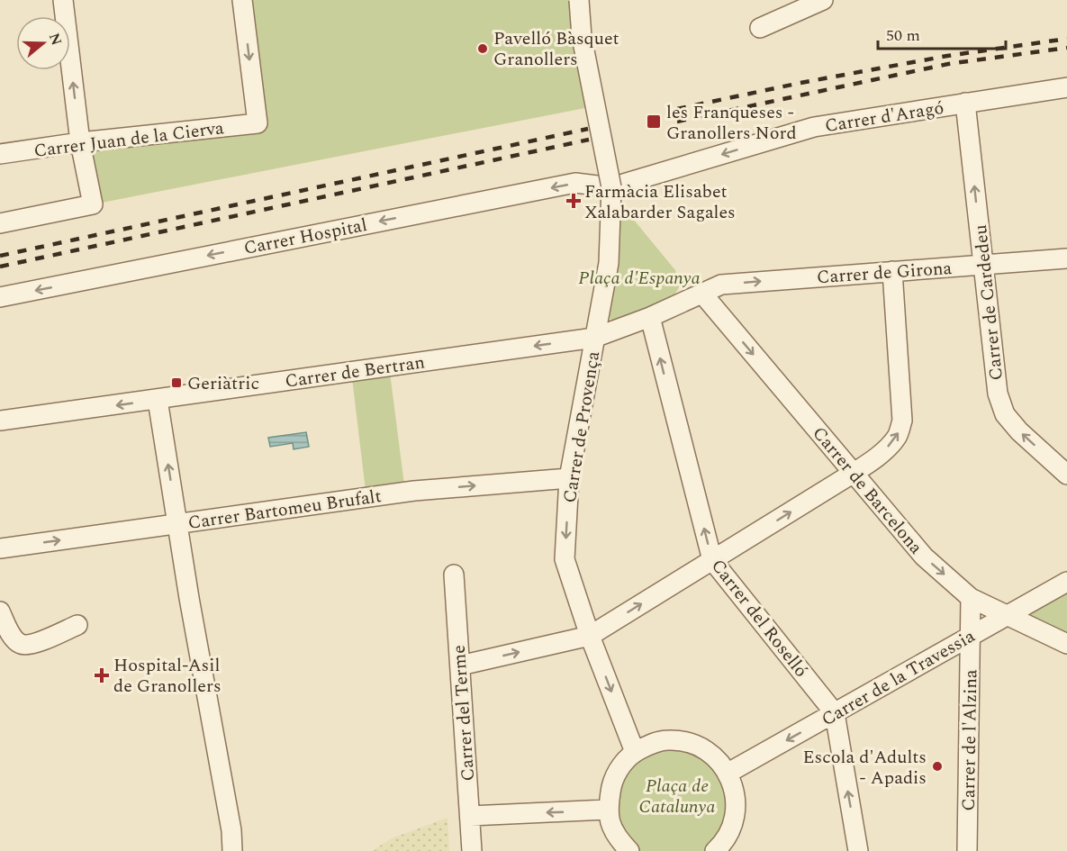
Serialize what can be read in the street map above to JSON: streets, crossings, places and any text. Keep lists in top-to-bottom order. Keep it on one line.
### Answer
{"streets":{"street":["Carrer d'Aragó","Carrer Juan de la Cierva","Carrer Hospital","Carrer de Girona","Carrer de Cardedeu","Carrer de Bertran","Carrer de Provença","Carrer de Barcelona","Carrer Bartomeu Brufalt","Carrer del Roselló","Carrer de la Travessia","Carrer del Terme","Carrer de l'Alzina"]},"crossings":[["Carrer d'Aragó","Carrer Hospital"],["Carrer d'Aragó","Carrer de Cardedeu"],["Carrer d'Aragó","Carrer de Provença"],["Carrer Hospital","Carrer de Provença"],["Carrer de Girona","Carrer de Cardedeu"],["Carrer de Girona","Carrer de Bertran"],["Carrer de Girona","Carrer de Barcelona"],["Carrer de Bertran","Carrer de Provença"],["Carrer de Bertran","Carrer de Barcelona"],["Carrer de Bertran","Carrer del Roselló"],["Carrer de Provença","Carrer Bartomeu Brufalt"],["Carrer de Barcelona","Carrer de la Travessia"],["Carrer de Barcelona","Carrer de l'Alzina"],["Carrer del Roselló","Carrer de la Travessia"],["Carrer de la Travessia","Carrer de l'Alzina"]],"one_way":["Carrer d'Aragó","Carrer Hospital","Carrer de Girona","Carrer de Cardedeu","Carrer de Bertran","Carrer de Provença","Carrer de Barcelona","Carrer Bartomeu Brufalt","Carrer del Roselló"],"parks":["Plaça d'Espanya","Plaça de Catalunya"],"places":{"other":["Pavelló Bàsquet Granollers","Escola d'Adults - Apadis"],"transit":["les Franqueses - Granollers Nord","Geriàtric"],"health":["Farmàcia Elisabet Xalabarder Sagales","Hospital-Asil de Granollers"]},"scale_bar":"50 m","north":"right"}
